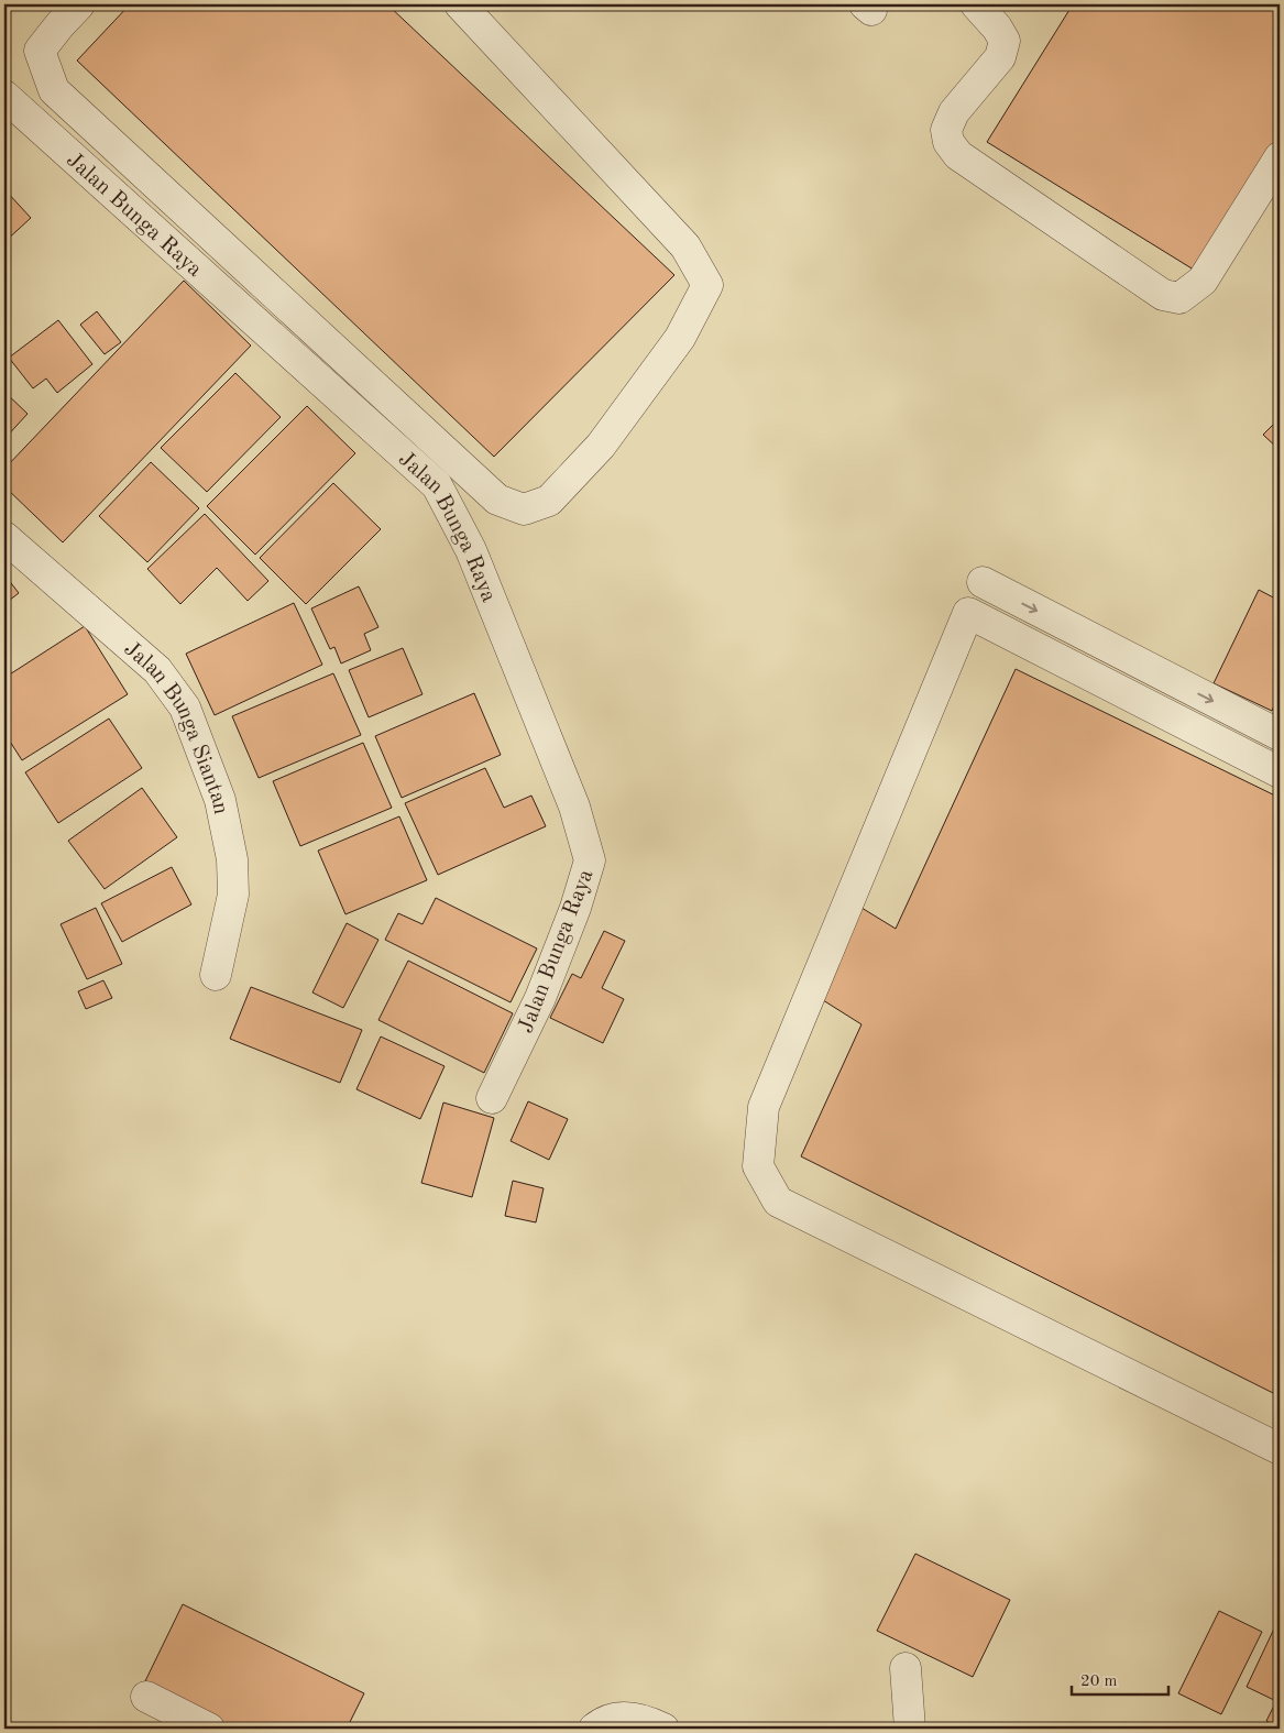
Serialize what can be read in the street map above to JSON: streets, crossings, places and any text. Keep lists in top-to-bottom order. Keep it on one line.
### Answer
{"streets":{"street":["Jalan Bunga Raya","Jalan Bunga Siantan"]},"scale_bar":"20 m"}
